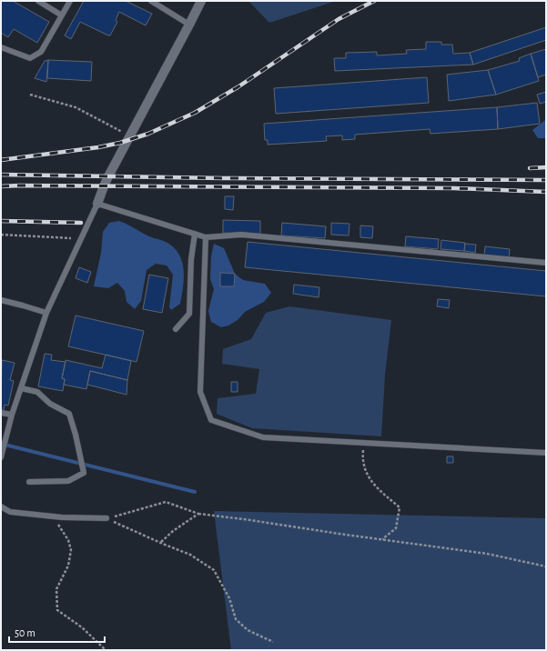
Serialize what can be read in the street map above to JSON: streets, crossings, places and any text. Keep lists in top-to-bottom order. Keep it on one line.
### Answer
{"scale_bar":"50 m"}
